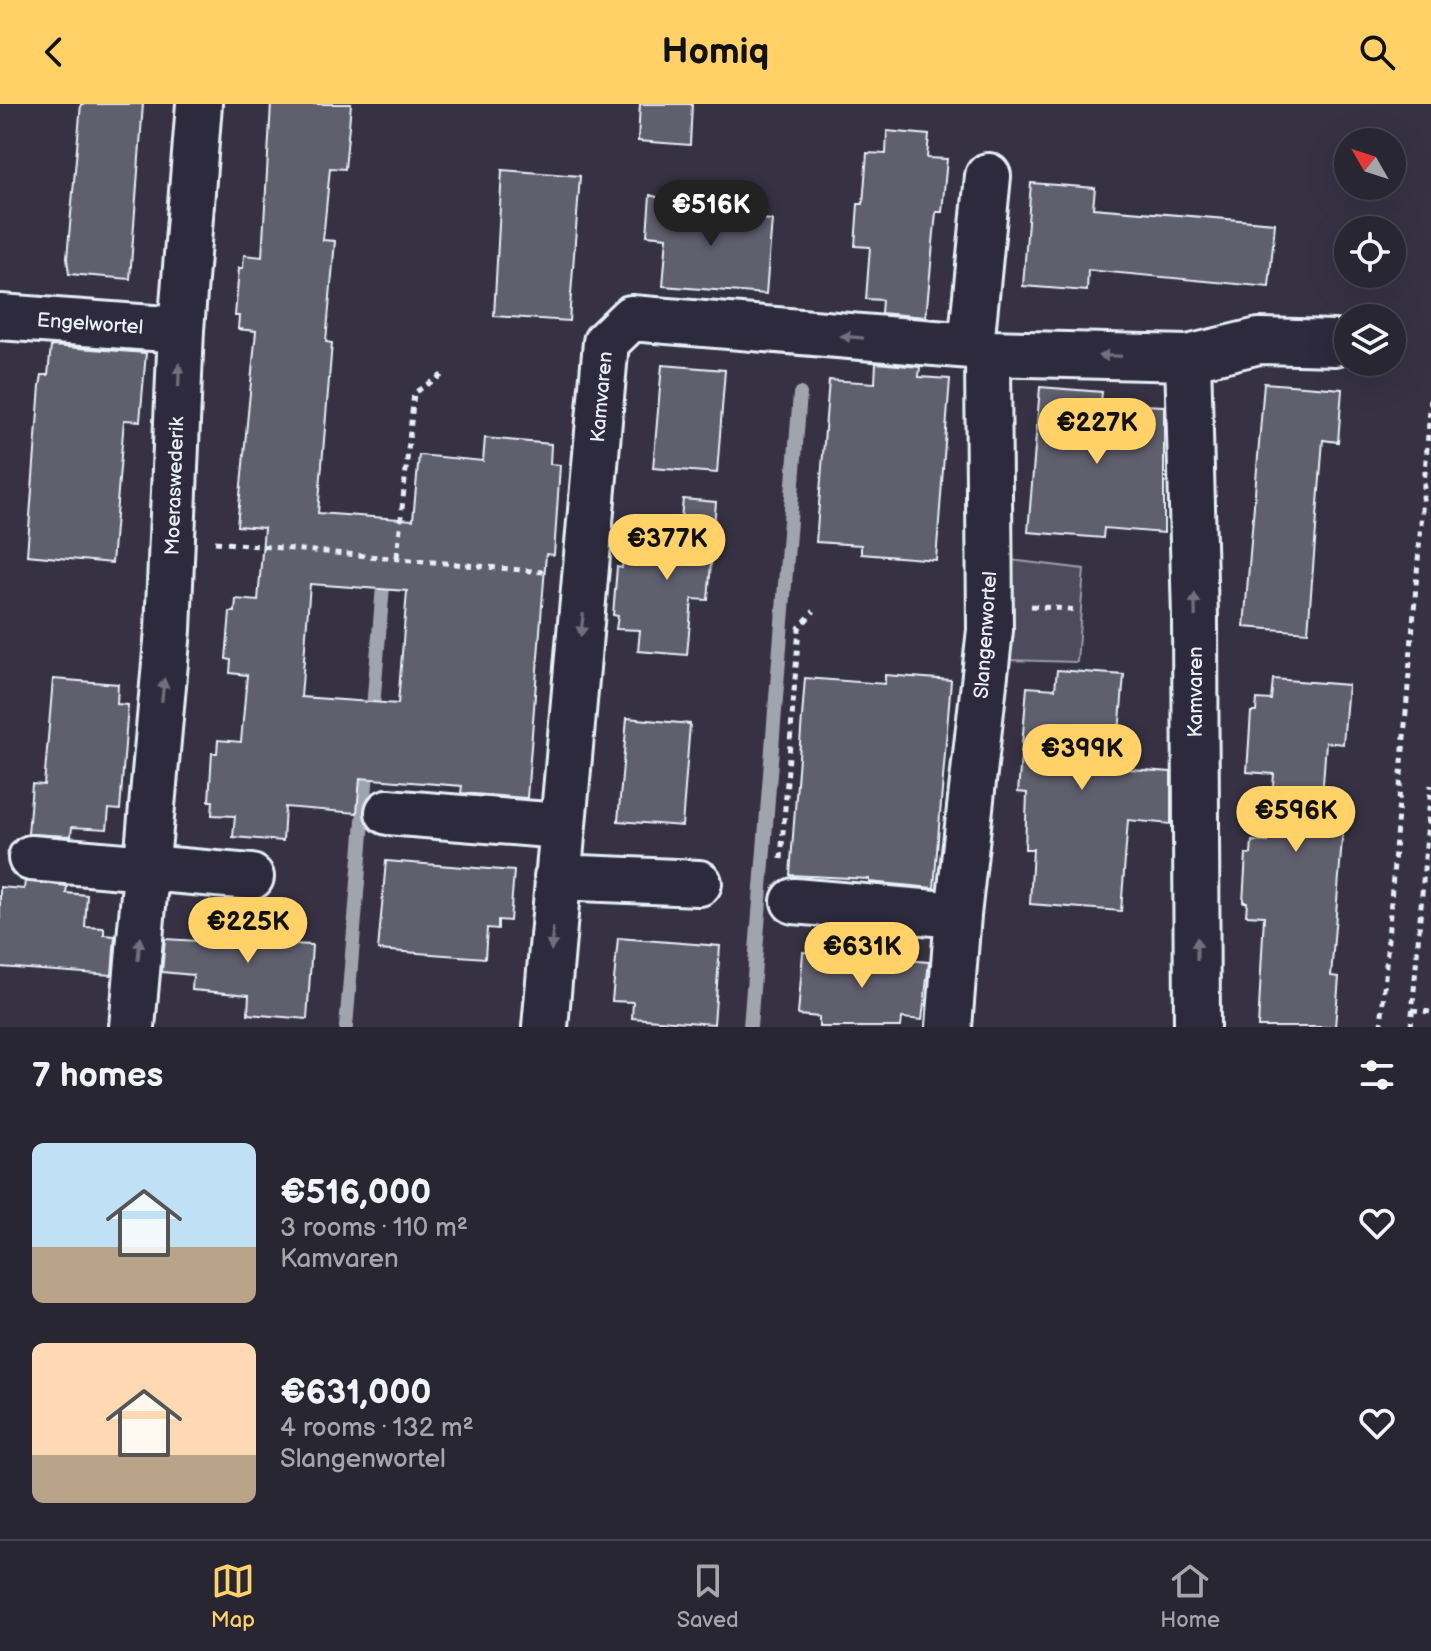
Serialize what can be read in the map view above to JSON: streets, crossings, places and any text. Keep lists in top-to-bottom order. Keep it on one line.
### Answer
{"streets":{"street":["Engelwortel","Kamvaren","Moeraswederik","Slangenwortel"]},"crossings":[["Engelwortel","Moeraswederik"],["Kamvaren","Slangenwortel"]],"one_way":["Moeraswederik"],"north":"top left","page":{"header":"Homiq","price":["€516K","€227K","€377K","€399K","€596K","€225K","€631K"],"heading":"7 homes","list":[{"name":"€516,000","note":"3 rooms · 110 m² · Kamvaren"},{"name":"€631,000","note":"4 rooms · 132 m² · Slangenwortel"}],"tabs":["Map","Saved","Home"]}}
